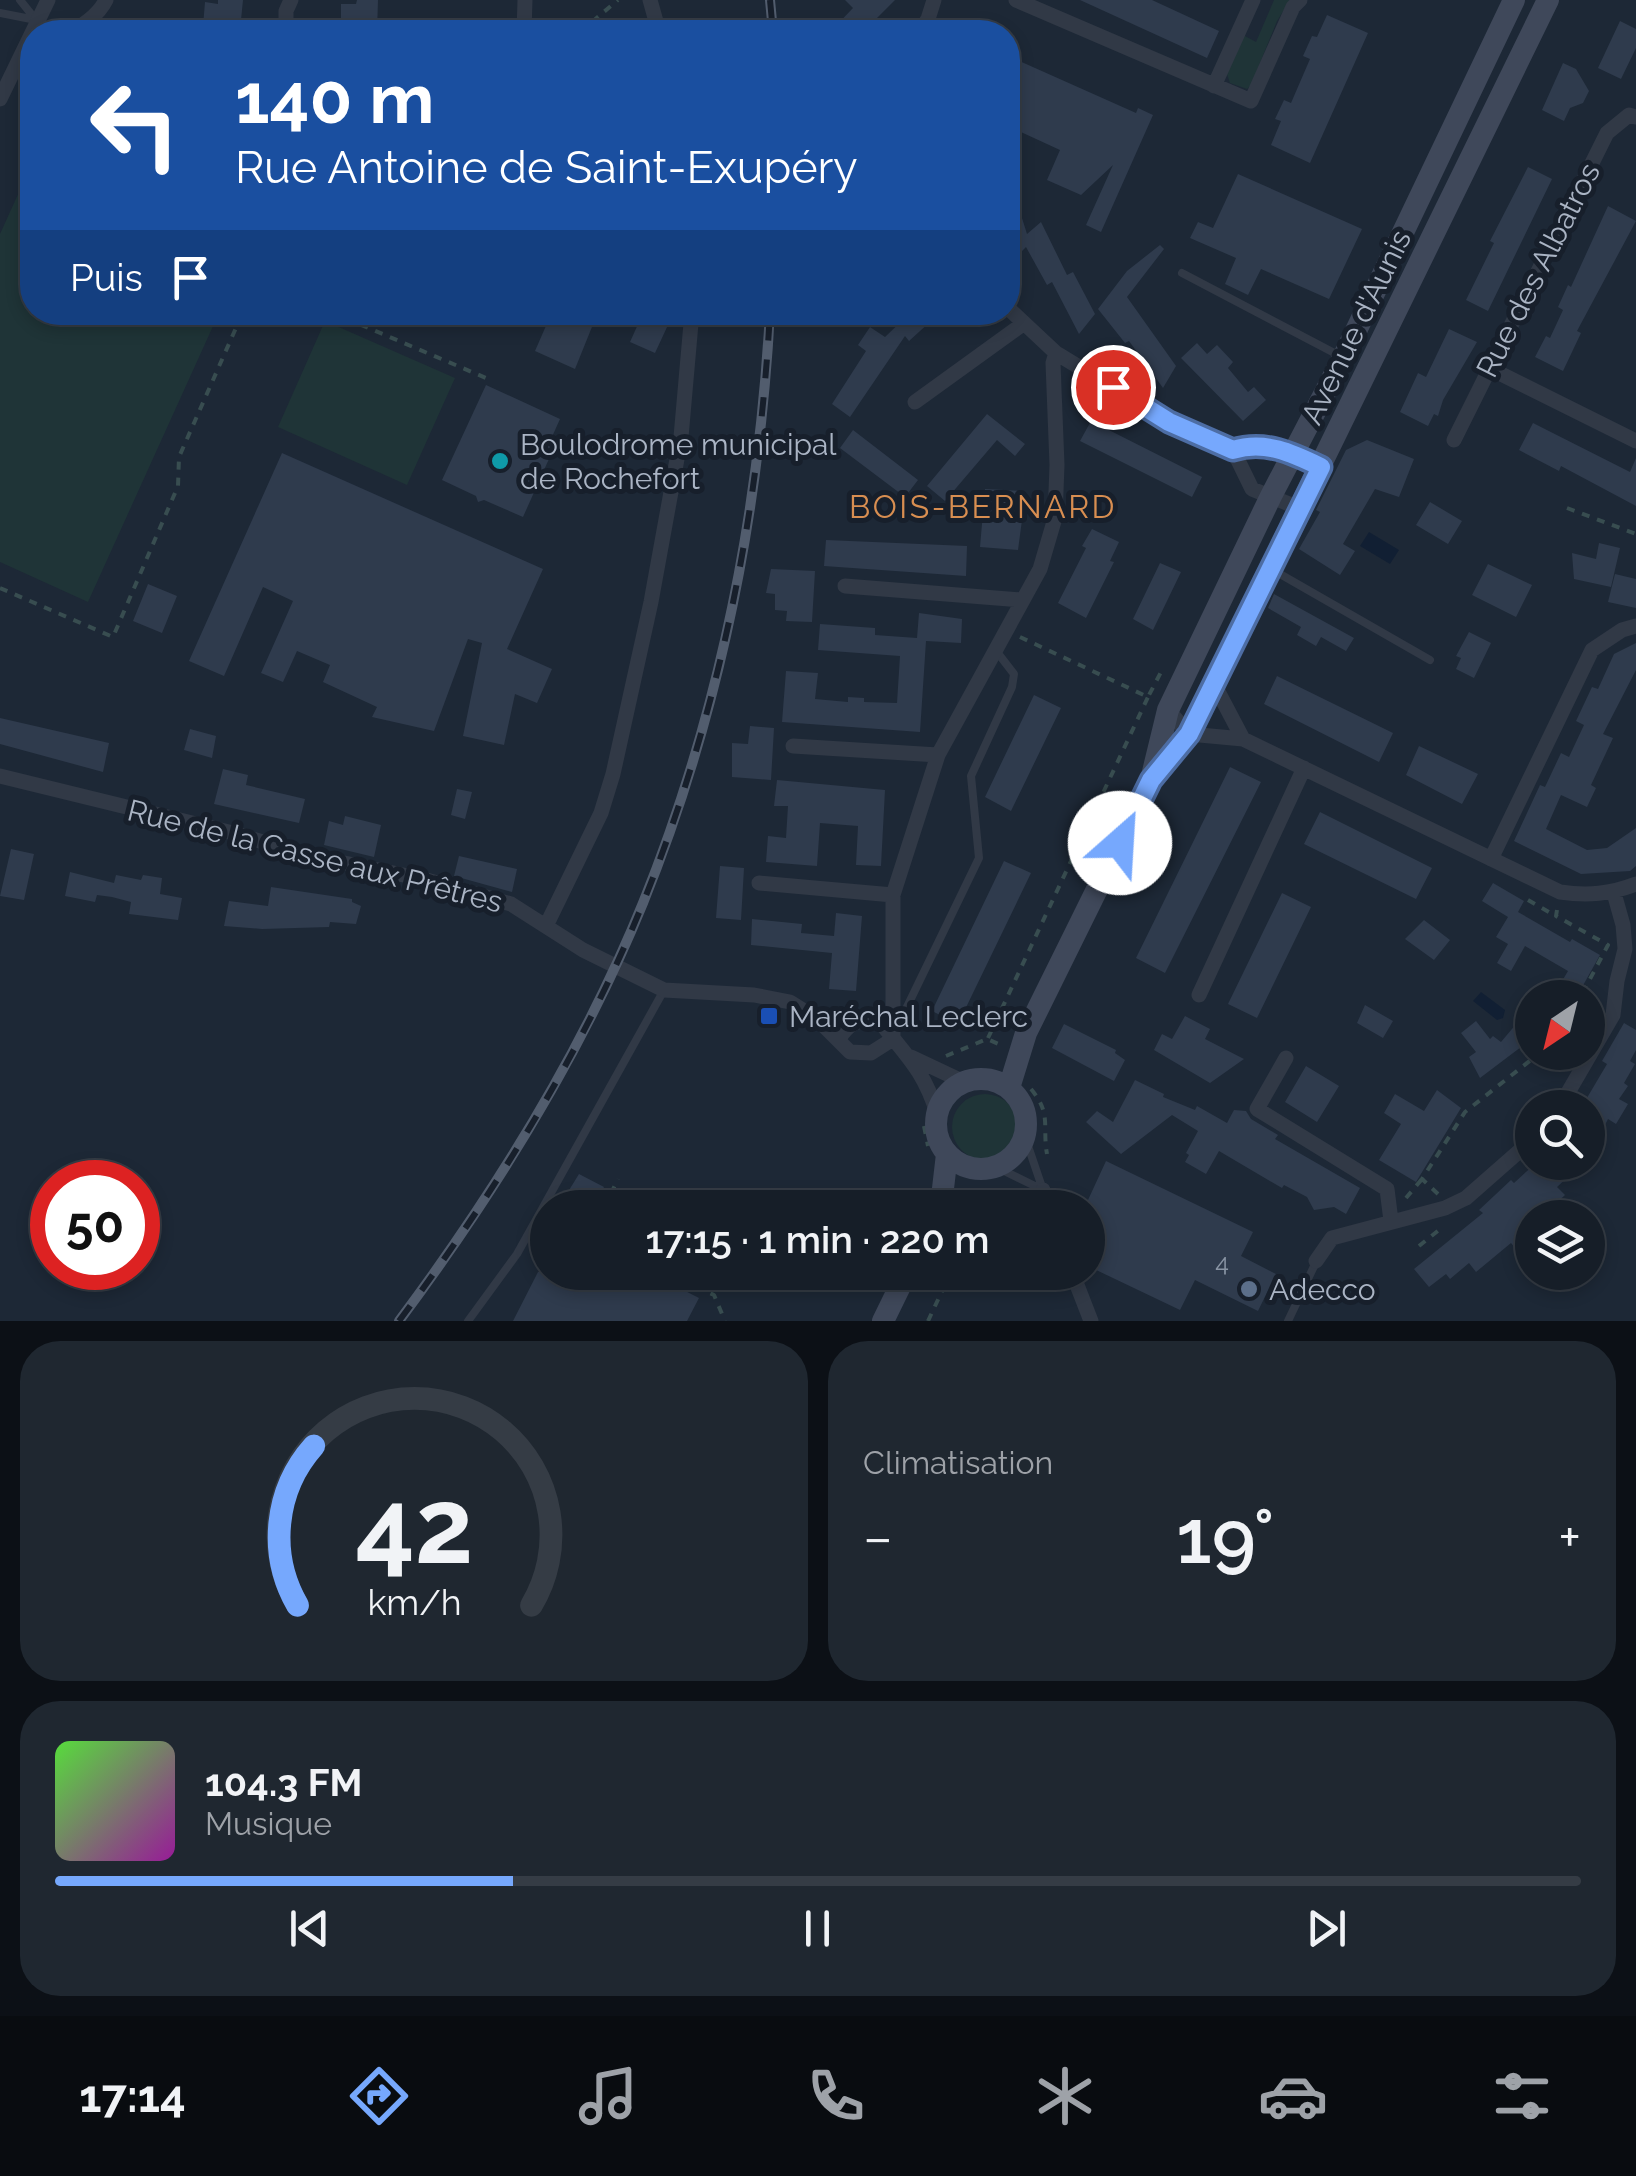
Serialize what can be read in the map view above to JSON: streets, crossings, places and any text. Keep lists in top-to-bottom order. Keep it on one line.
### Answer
{"streets":{"main road":["Avenue d'Aunis"],"street":["Rue des Albatros","Rue de la Casse aux Prêtres"]},"districts":["BOIS-BERNARD"],"places":{"other":["Boulodrome municipal de Rochefort","Adecco"],"transit":["Maréchal Leclerc"]},"house_numbers":["4"],"north":"bottom left","page":{"turn":["140 m","Rue Antoine de Saint-Exupéry"],"then":"Puis","limit":"50","trip":"17:15 · 1 min · 220 m","tile":"Climatisation","heat":["−","19°","+"],"song":["104.3 FM","Musique"],"tabs":"17:14","gauge":["42","km/h"]}}
